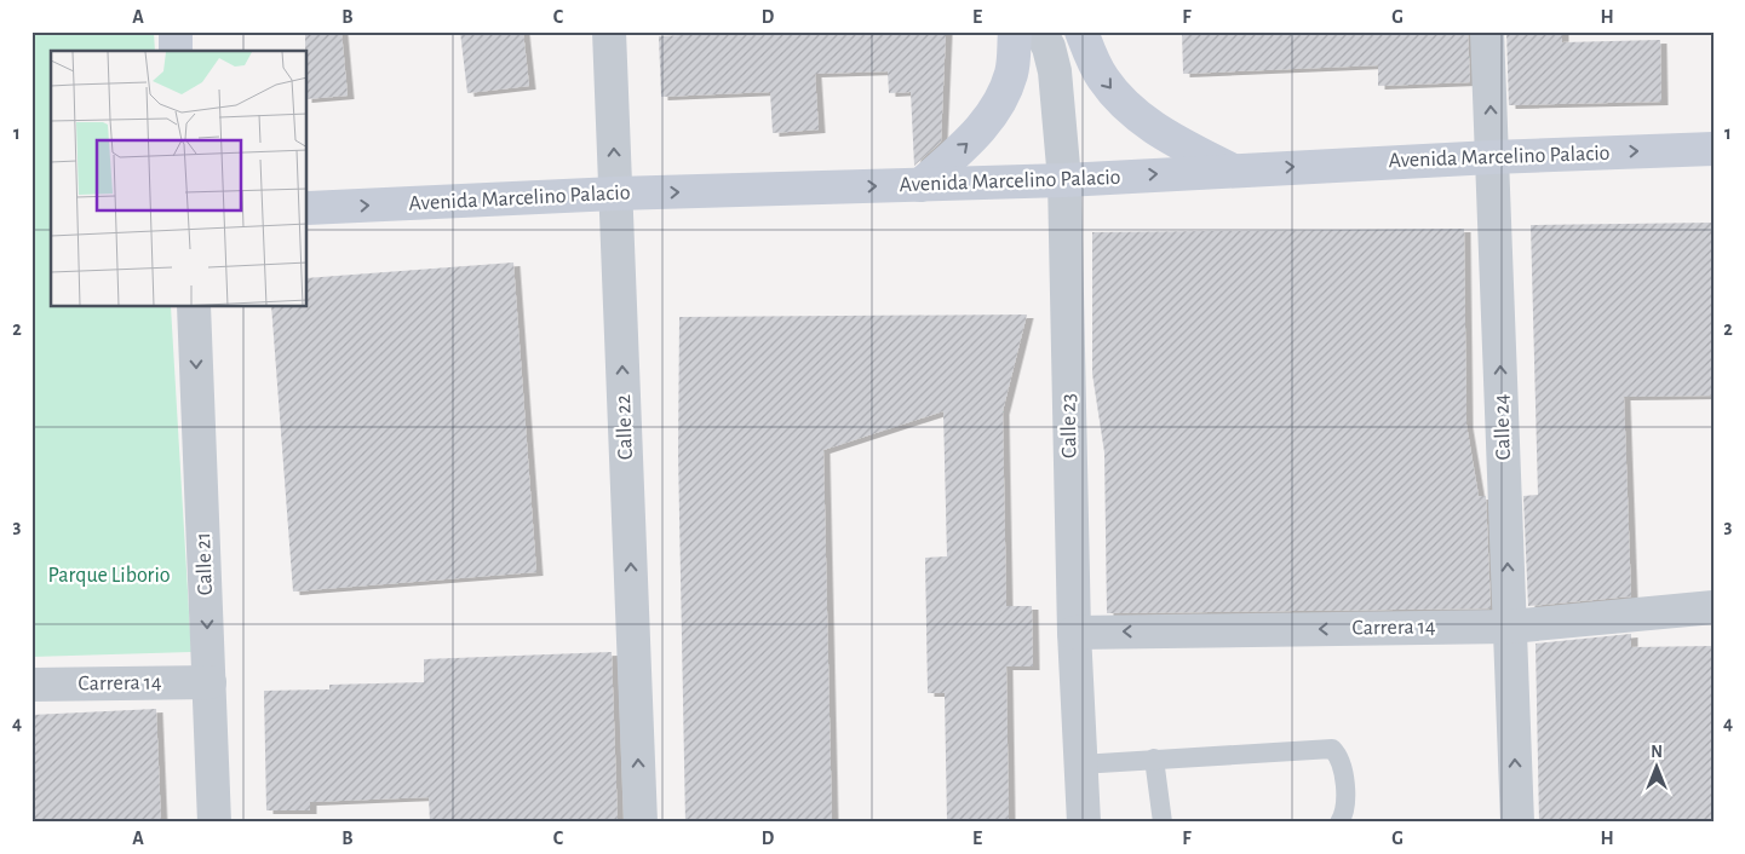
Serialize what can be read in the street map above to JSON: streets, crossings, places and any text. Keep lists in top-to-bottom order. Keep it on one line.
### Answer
{"streets":{"main road":["Avenida Marcelino Palacio"],"street":["Calle 23","Calle 22","Calle 24","Calle 21","Carrera 14"]},"crossings":[["Avenida Marcelino Palacio","Calle 23"],["Avenida Marcelino Palacio","Calle 22"],["Avenida Marcelino Palacio","Calle 24"],["Calle 23","Carrera 14"],["Calle 24","Carrera 14"],["Calle 21","Carrera 14"]],"one_way":["Avenida Marcelino Palacio","Calle 22","Calle 24","Calle 21","Carrera 14"],"parks":["Parque Liborio"],"north":"top","grid":{"columns":["A","B","C","D","E","F","G","H"],"rows":["1","2","3","4"]}}
